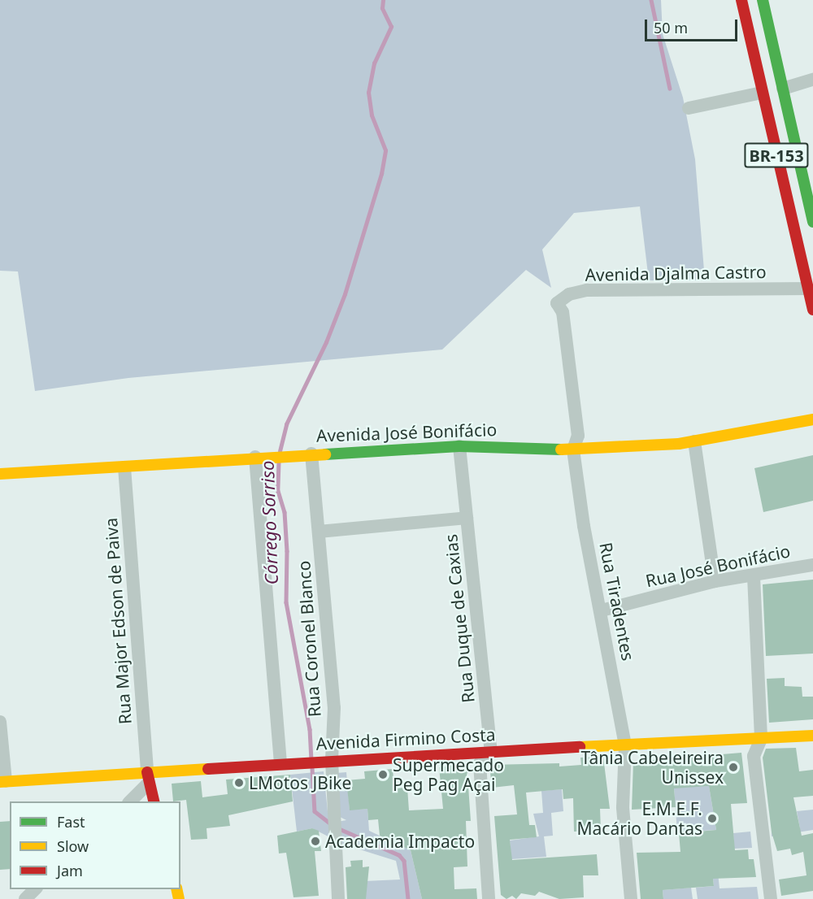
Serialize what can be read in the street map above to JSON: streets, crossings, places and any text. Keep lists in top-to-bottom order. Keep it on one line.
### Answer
{"streets":{"street":["BR-153","Avenida Djalma Castro","Avenida José Bonifácio","Rua José Bonifácio","Rua Tiradentes","Rua Duque de Caxias","Rua Major Edson de Paiva","Rua Coronel Blanco","Avenida Firmino Costa"]},"crossings":[["BR-153","Avenida Djalma Castro"],["Avenida Djalma Castro","Rua Tiradentes"],["Avenida José Bonifácio","Rua Tiradentes"],["Avenida José Bonifácio","Rua Duque de Caxias"],["Avenida José Bonifácio","Rua Major Edson de Paiva"],["Avenida José Bonifácio","Rua Coronel Blanco"],["Rua José Bonifácio","Rua Tiradentes"],["Rua Tiradentes","Avenida Firmino Costa"],["Rua Duque de Caxias","Avenida Firmino Costa"],["Rua Major Edson de Paiva","Avenida Firmino Costa"],["Rua Coronel Blanco","Avenida Firmino Costa"]],"water":["Córrego Sorriso"],"places":["Tânia Cabeleireira Unissex","Supermecado Peg Pag Açai","LMotos JBike","E.M.E.F. Macário Dantas","Academia Impacto"],"legend":["Fast","Slow","Jam"],"scale_bar":"50 m"}
